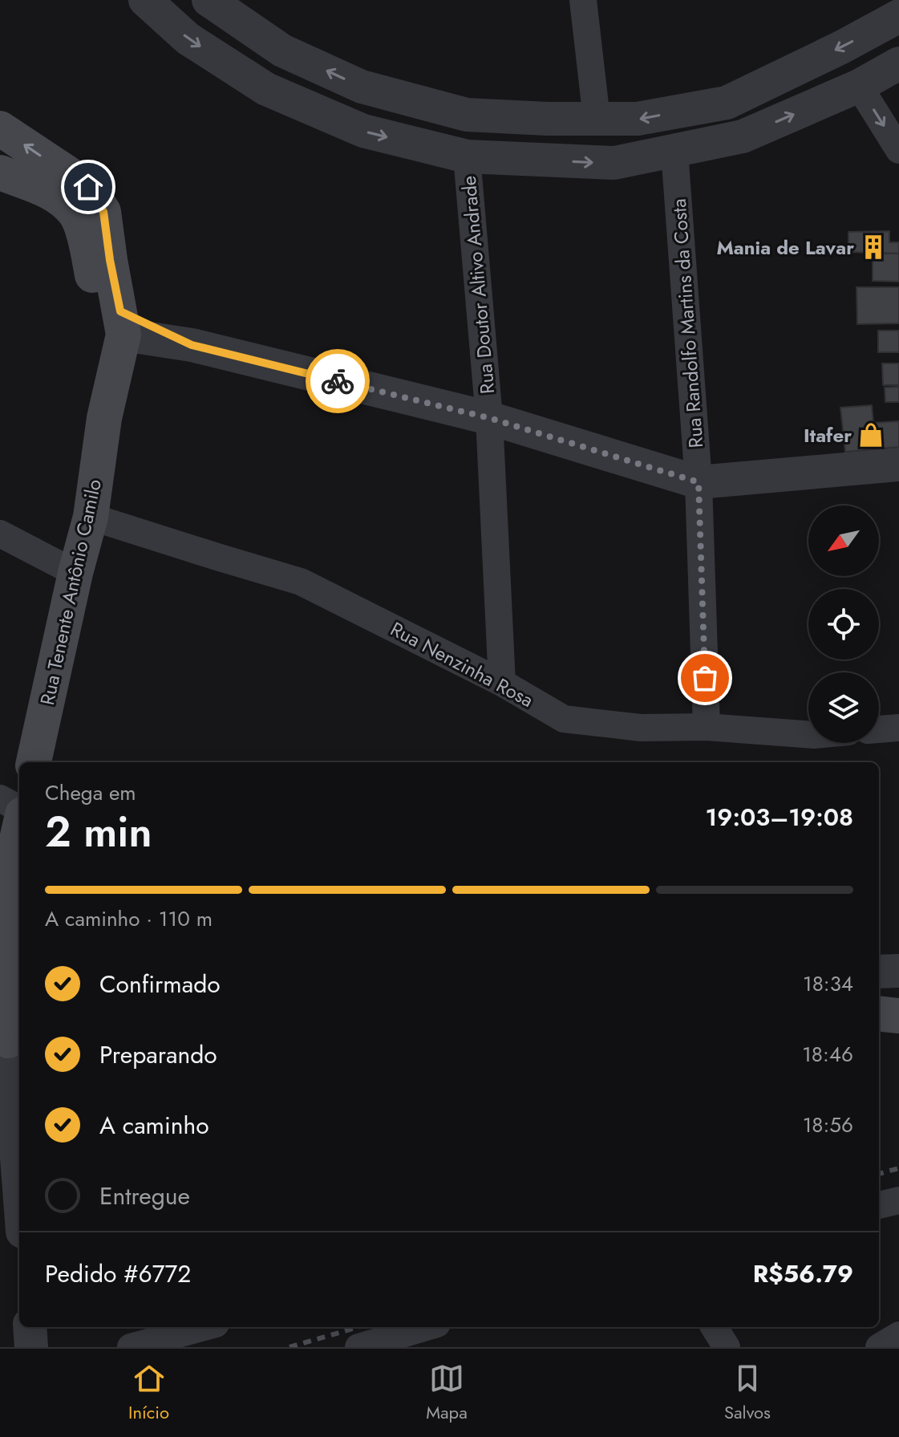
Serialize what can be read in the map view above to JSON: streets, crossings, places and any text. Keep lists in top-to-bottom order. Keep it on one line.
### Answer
{"streets":{"main road":["Rua Tenente Antônio Camilo"],"street":["Rua Doutor Altivo Andrade","Rua Randolfo Martins da Costa","Rua Nenzinha Rosa"]},"crossings":[["Rua Doutor Altivo Andrade","Rua Nenzinha Rosa"],["Rua Randolfo Martins da Costa","Rua Nenzinha Rosa"],["Rua Tenente Antônio Camilo","Rua Nenzinha Rosa"]],"places":{"building":["Mania de Lavar"],"shop":["Itafer"]},"north":"bottom left","page":{"heading":["2 min","Chega em","19:03–19:08"],"panel":["Pedido #6772","R$56.79"],"bar":"A caminho · 110 m","list":[["Confirmado","18:34"],["Preparando","18:46"],["A caminho","18:56"],"Entregue"],"tabs":["Início","Mapa","Salvos"]}}
